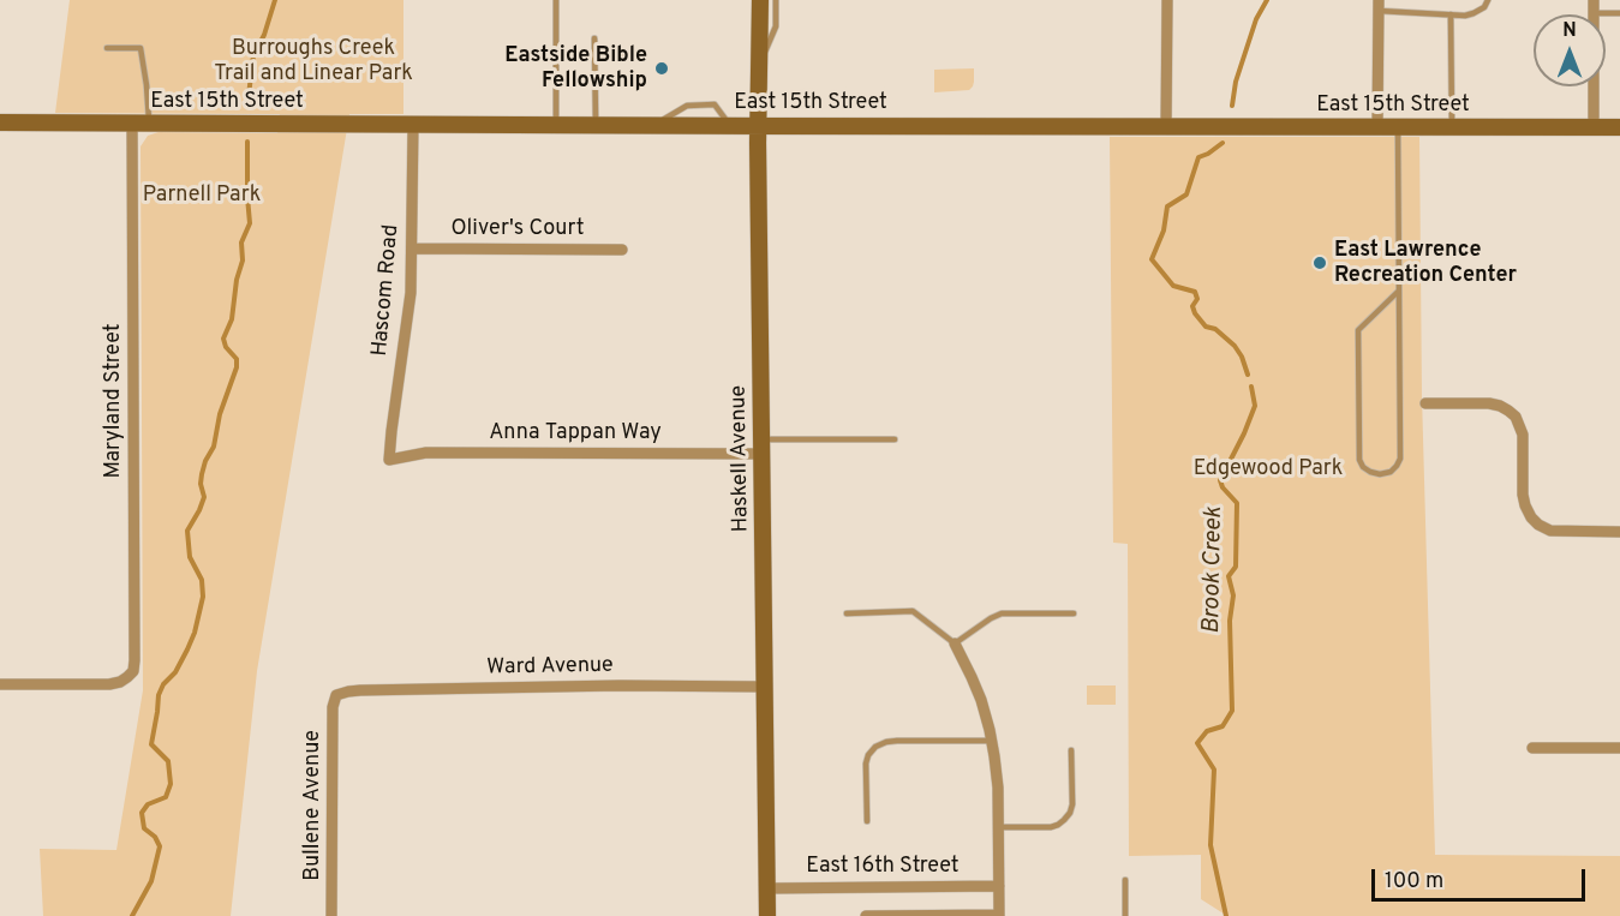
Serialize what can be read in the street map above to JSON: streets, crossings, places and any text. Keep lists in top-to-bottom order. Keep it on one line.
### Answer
{"streets":{"main road":["East 15th Street","Haskell Avenue"],"street":["Oliver's Court","Hascom Road","Maryland Street","Anna Tappan Way","Ward Avenue","Bullene Avenue","East 16th Street"]},"crossings":[["East 15th Street","Hascom Road"],["East 15th Street","Maryland Street"],["East 15th Street","Haskell Avenue"],["Oliver's Court","Hascom Road"],["Hascom Road","Anna Tappan Way"],["Anna Tappan Way","Haskell Avenue"],["Haskell Avenue","Ward Avenue"],["Haskell Avenue","East 16th Street"],["Ward Avenue","Bullene Avenue"]],"water":["Brook Creek"],"parks":["Burroughs Creek Trail and Linear Park","Parnell Park","Edgewood Park"],"places":["Eastside Bible Fellowship","East Lawrence Recreation Center"],"scale_bar":"100 m","north":"top"}
